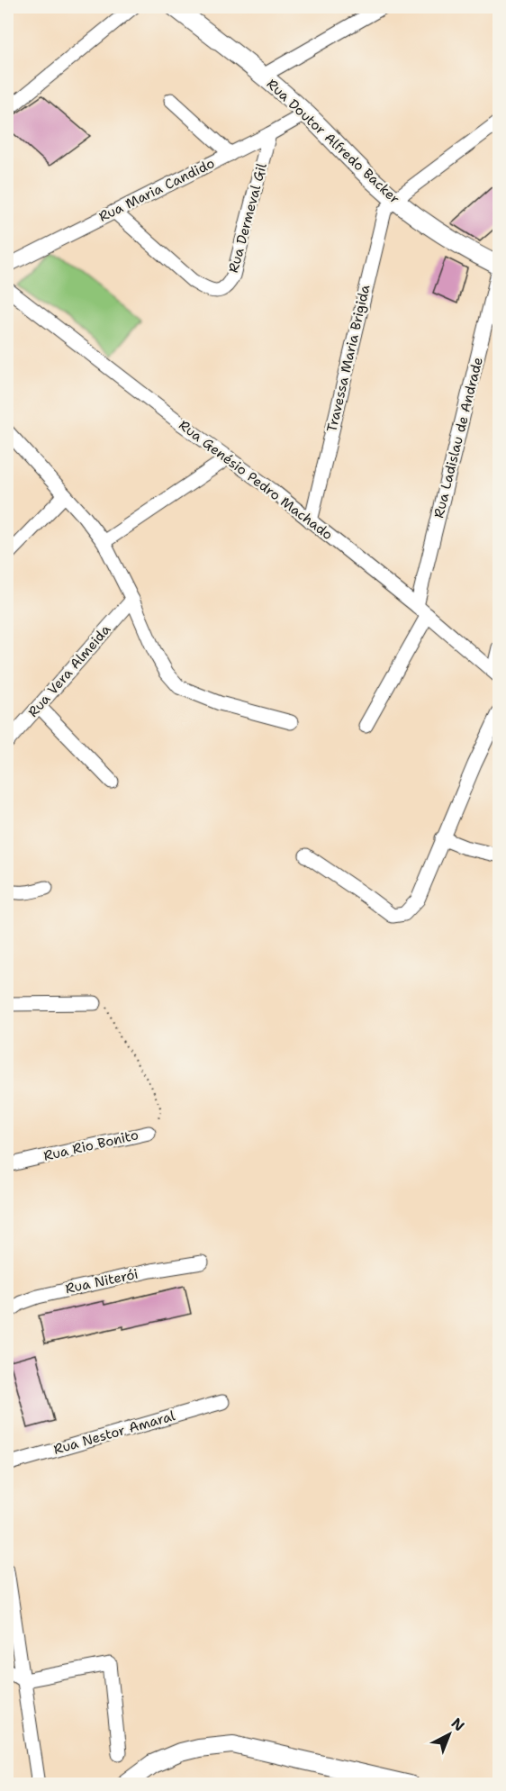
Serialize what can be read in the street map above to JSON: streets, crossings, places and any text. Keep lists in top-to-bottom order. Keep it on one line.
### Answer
{"streets":{"main road":["Rua Doutor Alfredo Backer"],"street":["Rua Maria Candido","Rua Dermeval Gil","Travessa Maria Brigida","Rua Ladislau de Andrade","Rua Genésio Pedro Machado","Rua Vera Almeida","Rua Rio Bonito","Rua Niterói","Rua Nestor Amaral"]},"crossings":[["Rua Doutor Alfredo Backer","Rua Maria Candido"],["Rua Doutor Alfredo Backer","Travessa Maria Brigida"],["Rua Doutor Alfredo Backer","Rua Ladislau de Andrade"],["Rua Maria Candido","Rua Dermeval Gil"],["Travessa Maria Brigida","Rua Genésio Pedro Machado"],["Rua Ladislau de Andrade","Rua Genésio Pedro Machado"]],"north":"top right"}
